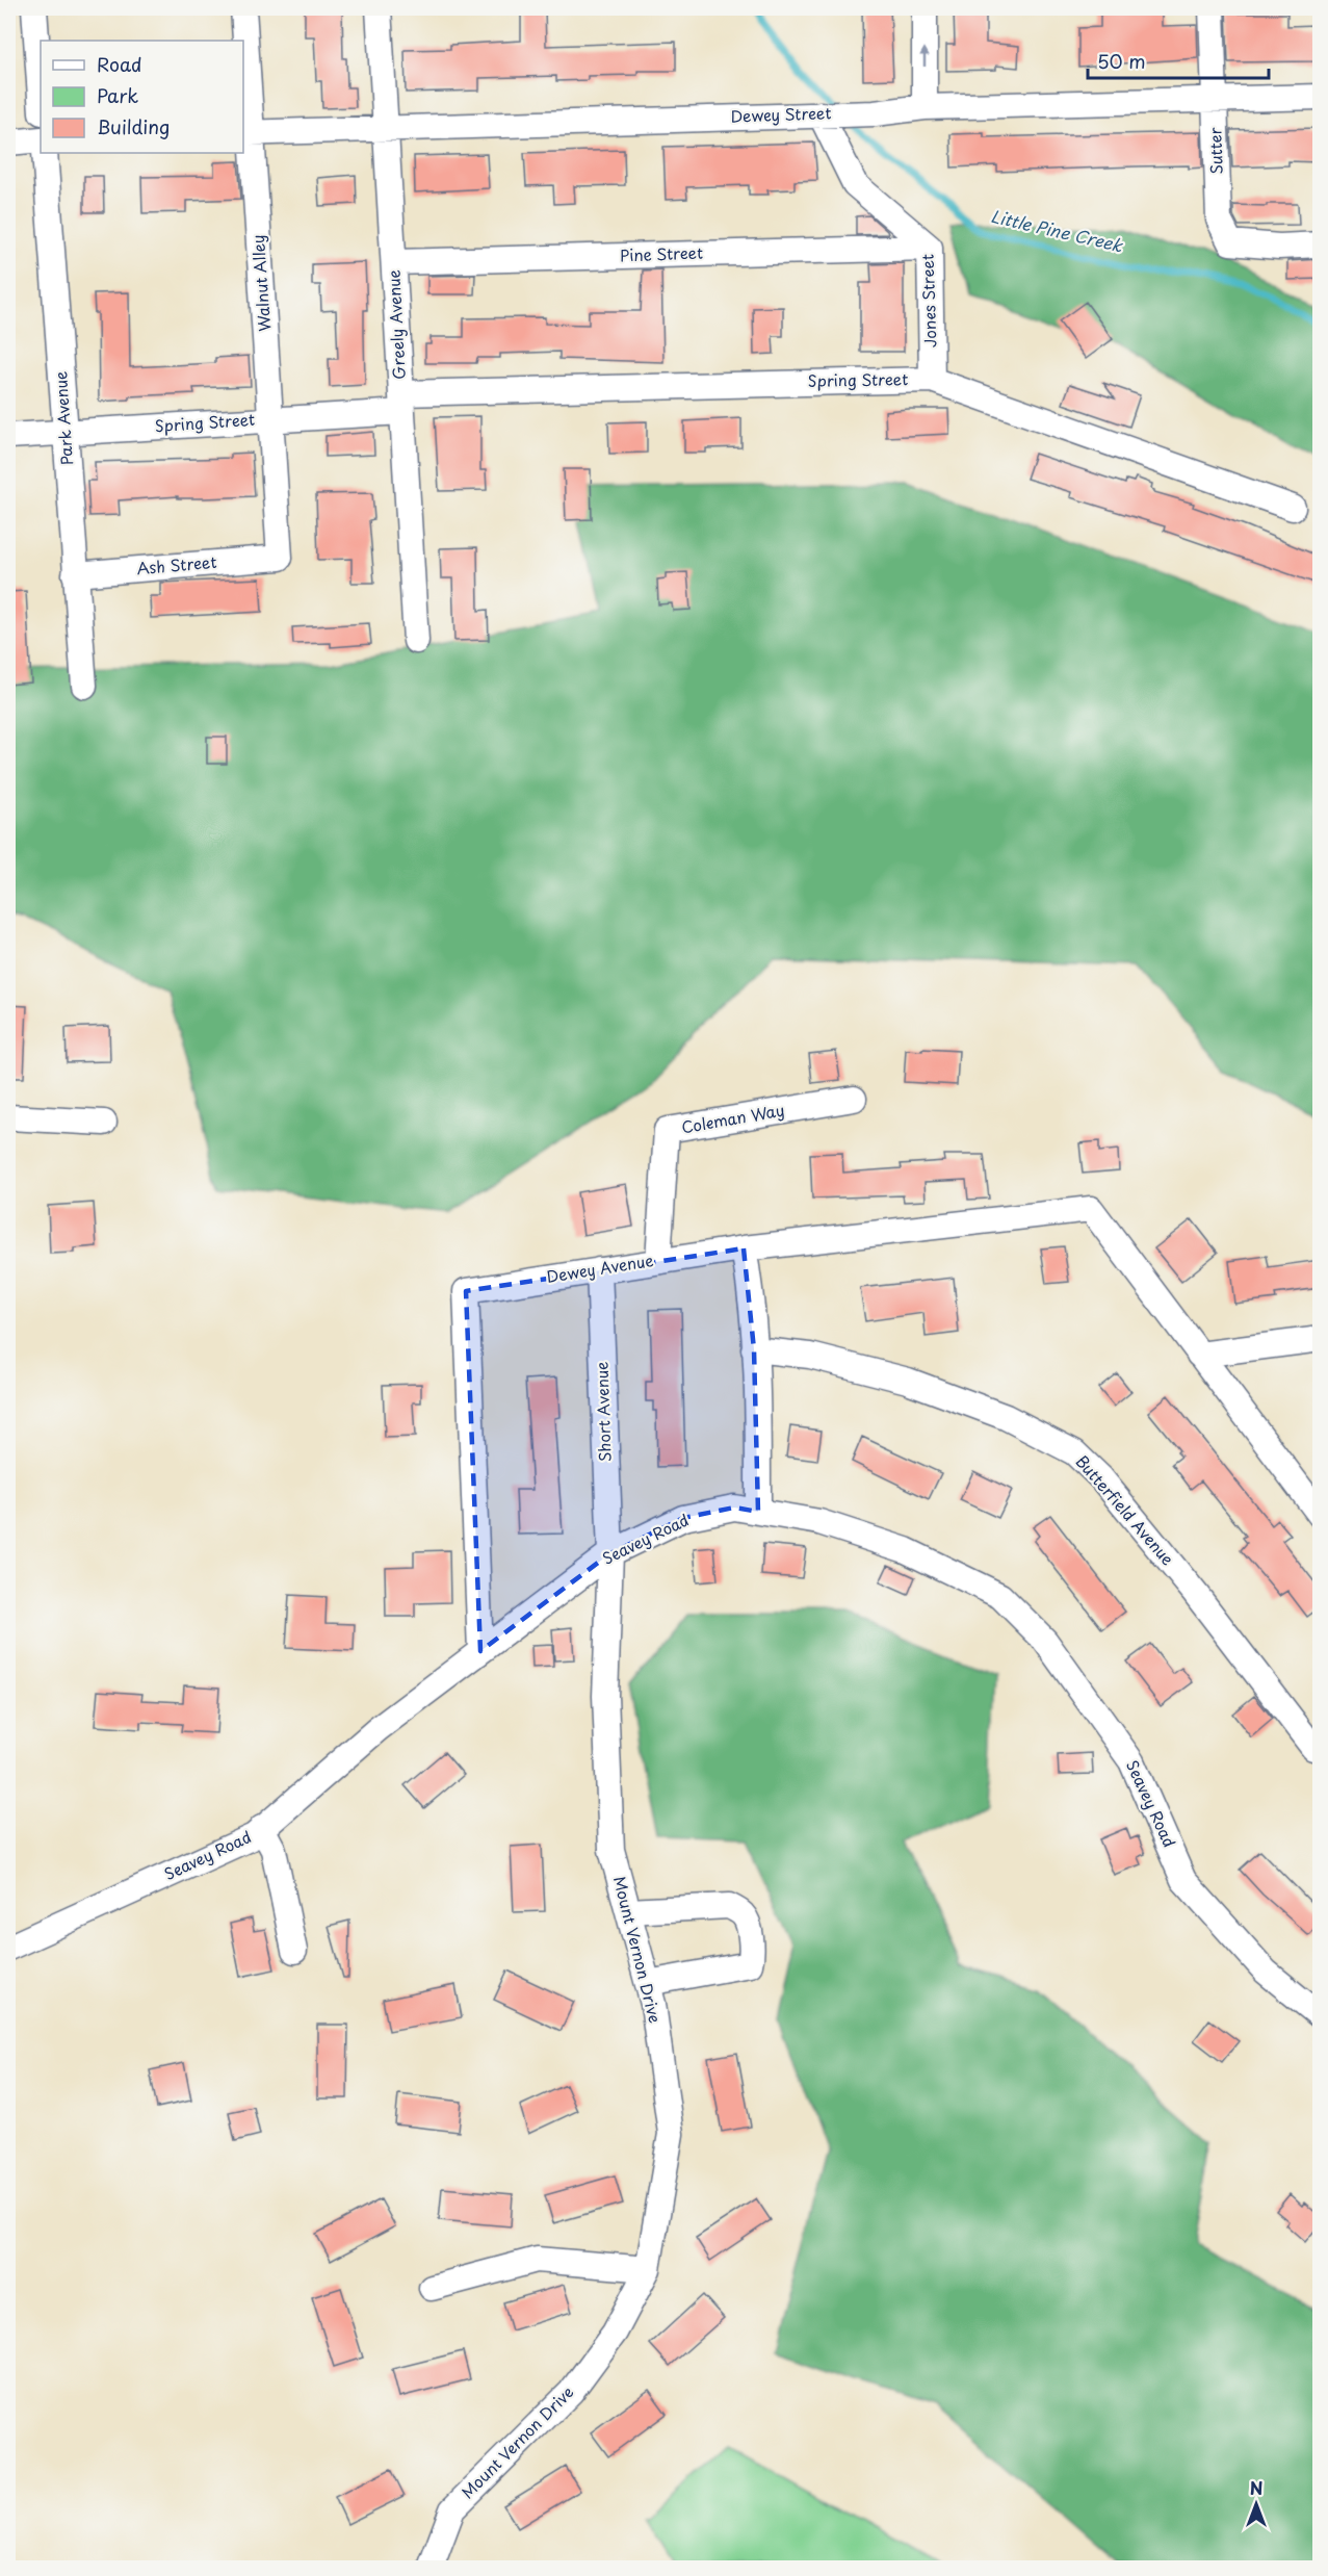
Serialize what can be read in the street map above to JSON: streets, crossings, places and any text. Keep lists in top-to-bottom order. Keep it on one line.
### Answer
{"streets":{"street":["Dewey Street","Sutter","Pine Street","Walnut Alley","Jones Street","Greely Avenue","Spring Street","Park Avenue","Ash Street","Coleman Way","Dewey Avenue","Short Avenue","Butterfield Avenue","Seavey Road","Mount Vernon Drive"]},"crossings":[["Dewey Street","Sutter"],["Dewey Street","Walnut Alley"],["Dewey Street","Jones Street"],["Dewey Street","Greely Avenue"],["Pine Street","Jones Street"],["Pine Street","Greely Avenue"],["Walnut Alley","Spring Street"],["Walnut Alley","Ash Street"],["Jones Street","Spring Street"],["Greely Avenue","Spring Street"],["Spring Street","Park Avenue"],["Park Avenue","Ash Street"],["Coleman Way","Dewey Avenue"],["Dewey Avenue","Short Avenue"],["Dewey Avenue","Seavey Road"],["Short Avenue","Seavey Road"],["Short Avenue","Mount Vernon Drive"],["Seavey Road","Mount Vernon Drive"]],"water":["Little Pine Creek"],"legend":["Road","Park","Building"],"scale_bar":"50 m","north":"top"}
